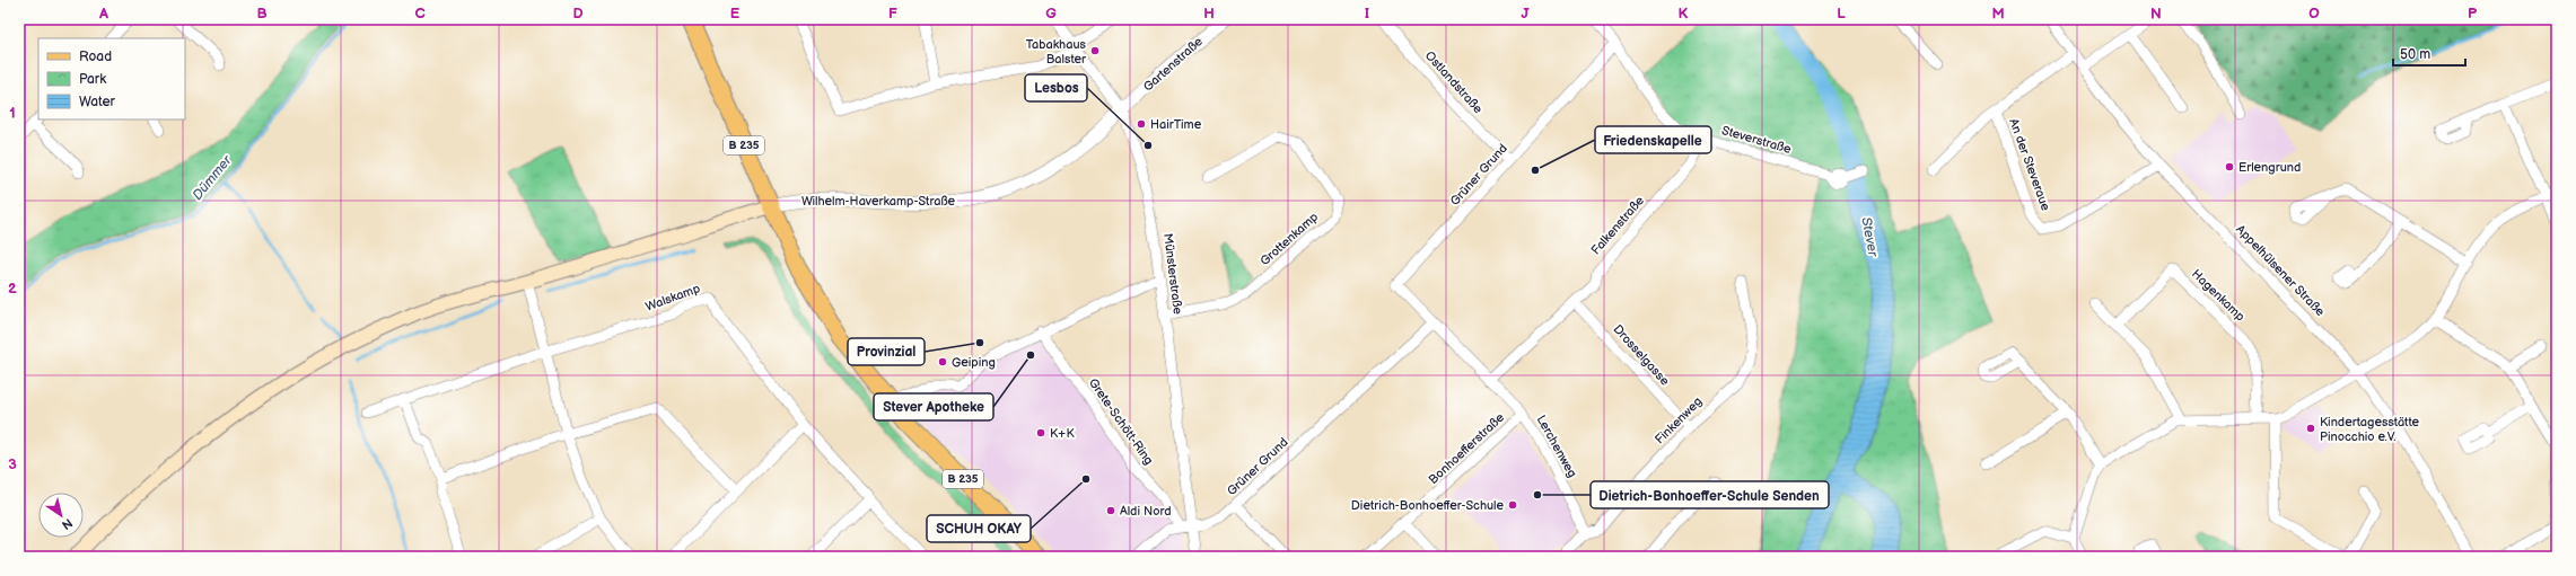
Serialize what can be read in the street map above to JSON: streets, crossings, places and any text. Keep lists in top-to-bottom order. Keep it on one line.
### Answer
{"streets":{"main road":["B 235"],"street":["Gartenstraße","Ostlandstraße","Steverstraße","An der Steveraue","Grüner Grund","Wilhelm-Haverkamp-Straße","Falkenstraße","Grottenkamp","Appelhülsener Straße","Münsterstraße","Hagenkamp","Walskamp","Drosselgasse","Finkenweg","Grete-Schött-Ring","Lerchenweg","Bonhoefferstraße"]},"crossings":[["Gartenstraße","Wilhelm-Haverkamp-Straße"],["Gartenstraße","Münsterstraße"],["Ostlandstraße","Grüner Grund"],["Steverstraße","Grüner Grund"],["Steverstraße","Falkenstraße"],["B 235","Wilhelm-Haverkamp-Straße"],["An der Steveraue","Appelhülsener Straße"],["Grüner Grund","Falkenstraße"],["Grüner Grund","Münsterstraße"],["Grüner Grund","Lerchenweg"],["Wilhelm-Haverkamp-Straße","Münsterstraße"],["Falkenstraße","Drosselgasse"],["Falkenstraße","Lerchenweg"],["Grottenkamp","Münsterstraße"],["Drosselgasse","Finkenweg"],["Finkenweg","Lerchenweg"],["Lerchenweg","Bonhoefferstraße"]],"water":["Dümmer","Stever"],"places":["Tabakhaus Balster","HairTime","Lesbos","Erlengrund","Friedenskapelle","Provinzial","Stever Apotheke","Geiping","Kindertagesstätte Pinocchio e.V.","K+K","SCHUH OKAY","Dietrich-Bonhoeffer-Schule Senden","Dietrich-Bonhoeffer-Schule","Aldi Nord"],"legend":["Road","Park","Water"],"scale_bar":"50 m","north":"bottom right","grid":{"columns":["A","B","C","D","E","F","G","H","I","J","K","L","M","N","O","P"],"rows":["1","2","3"]}}
